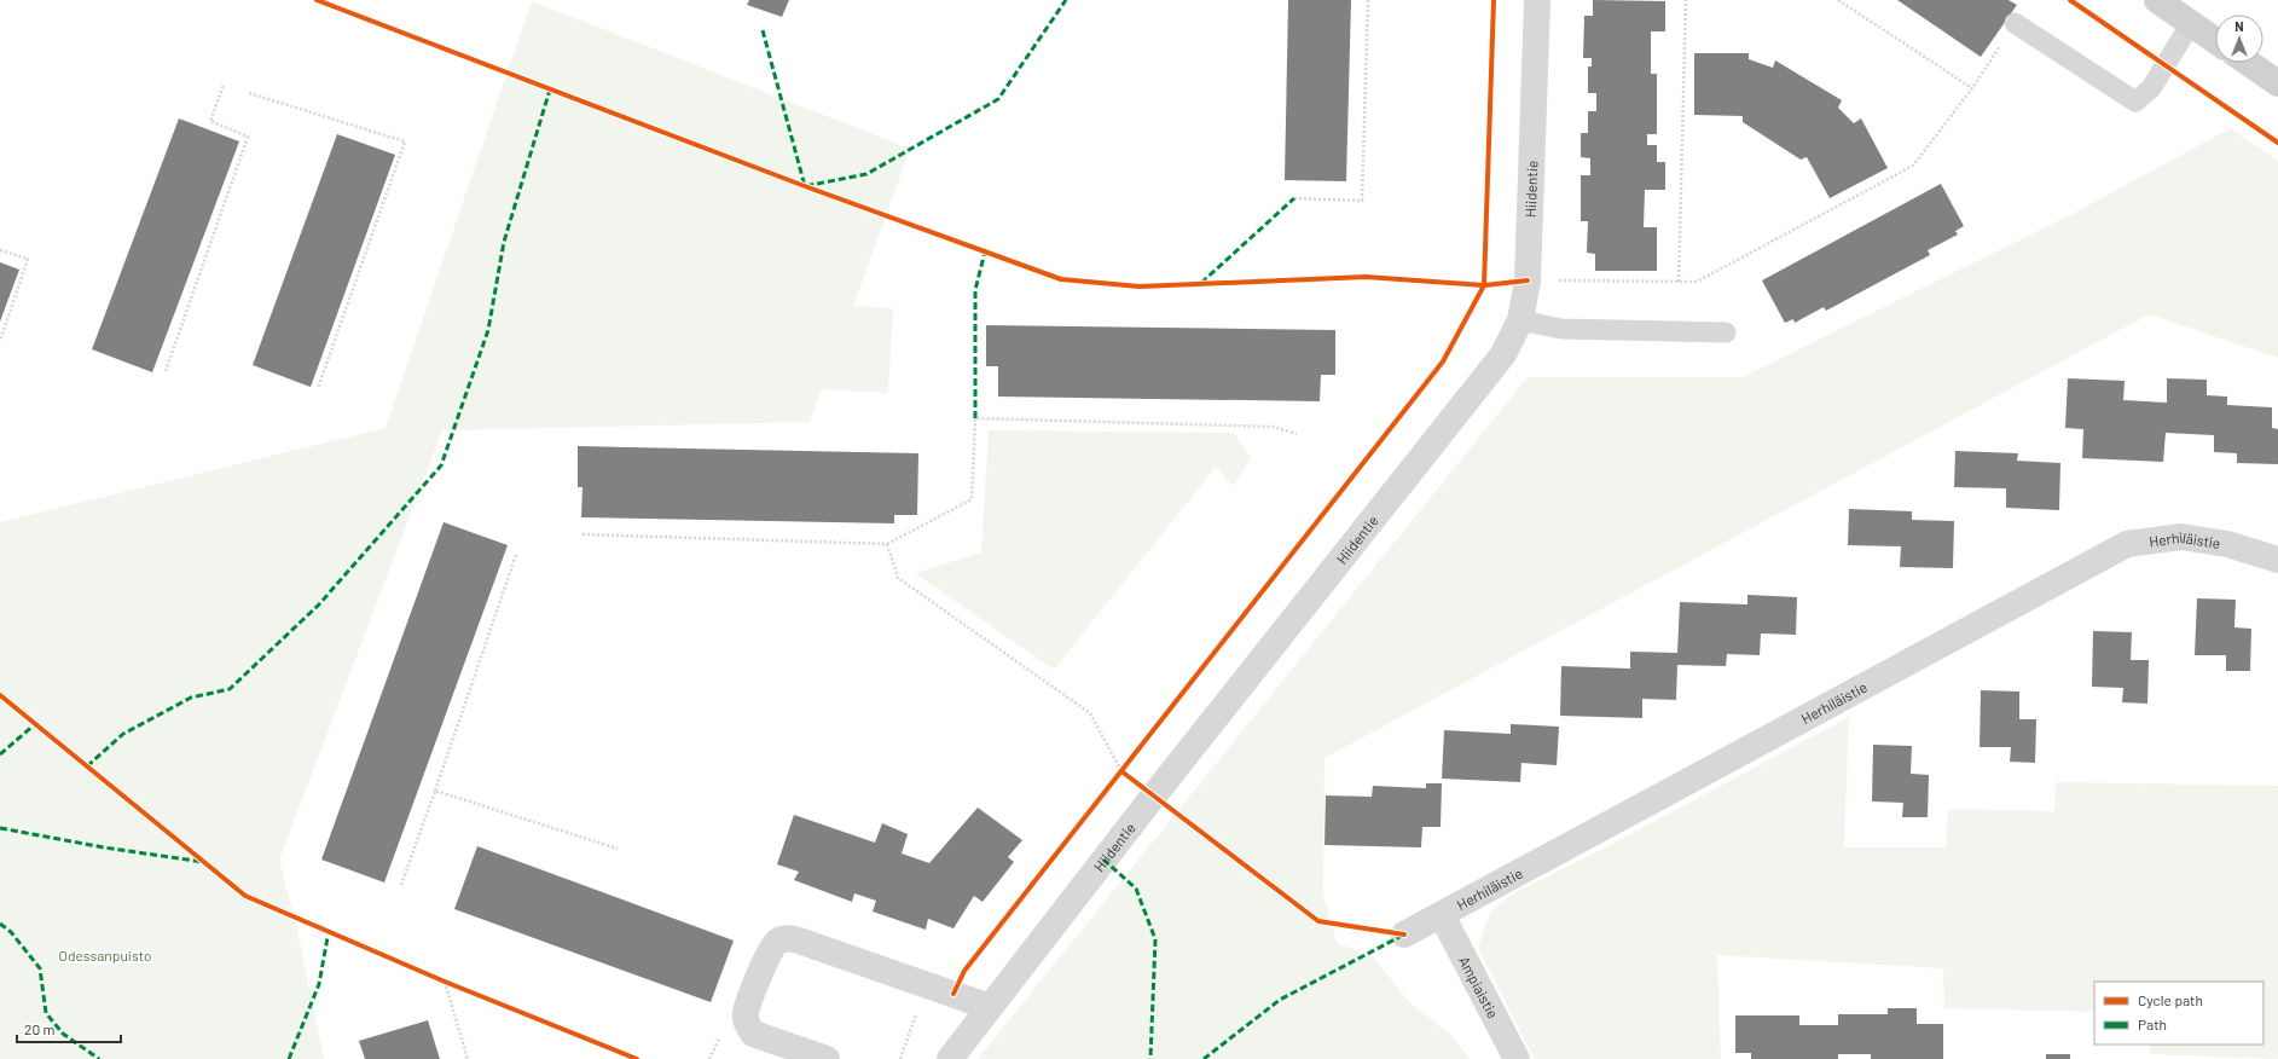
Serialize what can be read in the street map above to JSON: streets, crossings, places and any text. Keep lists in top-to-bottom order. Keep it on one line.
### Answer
{"streets":{"street":["Hiidentie","Herhiläistie","Ampiaistie"]},"crossings":[["Herhiläistie","Ampiaistie"]],"parks":["Odessanpuisto"],"legend":["Cycle path","Path"],"scale_bar":"20 m","north":"top"}
